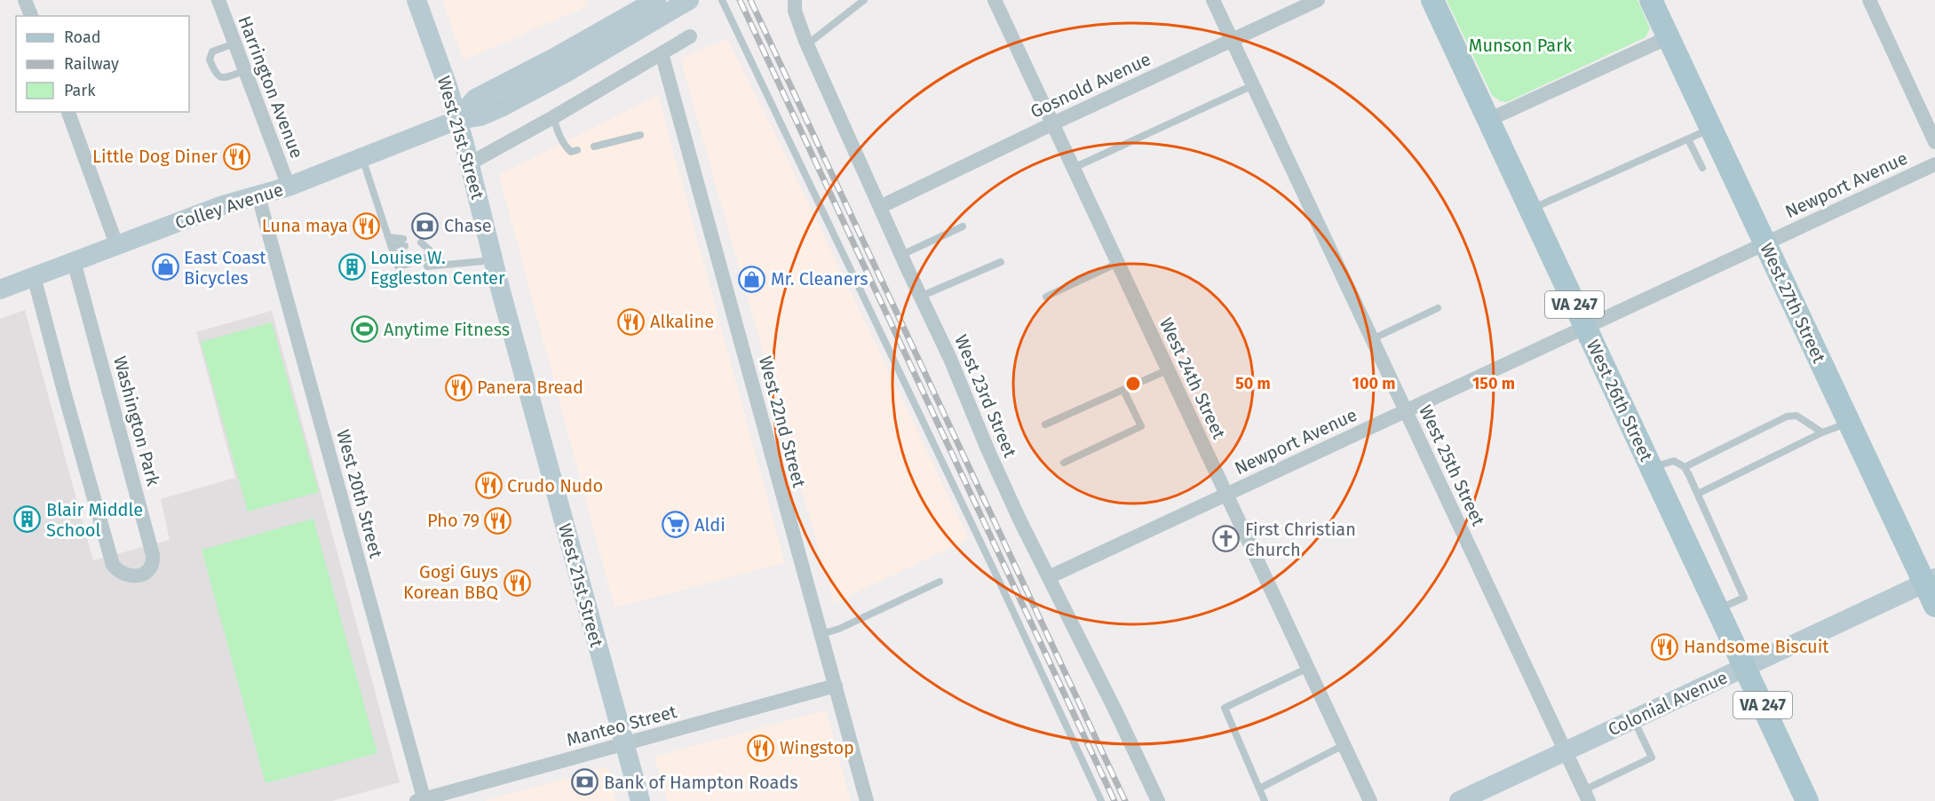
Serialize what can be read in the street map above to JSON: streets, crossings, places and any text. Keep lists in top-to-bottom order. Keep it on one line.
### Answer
{"streets":{"main road":["West 21st Street","Colley Avenue","West 27th Street","VA 247","West 26th Street","Colonial Avenue"],"street":["Gosnold Avenue","Harrington Avenue","Newport Avenue","West 24th Street","West 23rd Street","Washington Park","West 22nd Street","West 25th Street","West 20th Street","Manteo Street"]},"crossings":[["Gosnold Avenue","West 24th Street"],["Gosnold Avenue","West 23rd Street"],["Gosnold Avenue","West 25th Street"],["Harrington Avenue","Colley Avenue"],["West 21st Street","Colley Avenue"],["West 21st Street","Manteo Street"],["Newport Avenue","West 27th Street"],["Newport Avenue","West 24th Street"],["Newport Avenue","West 23rd Street"],["Newport Avenue","West 26th Street"],["Newport Avenue","West 25th Street"],["Colley Avenue","Washington Park"],["Colley Avenue","West 20th Street"],["West 27th Street","Colonial Avenue"],["West 26th Street","Colonial Avenue"],["West 22nd Street","Manteo Street"],["West 25th Street","Colonial Avenue"],["West 20th Street","Manteo Street"]],"parks":["Munson Park"],"places":{"restaurant":["Little Dog Diner","Luna maya","Alkaline","Panera Bread","Crudo Nudo","Pho 79","Gogi Guys Korean BBQ","Handsome Biscuit","Wingstop"],"bank":["Chase","Bank of Hampton Roads"],"shop":["East Coast Bicycles","Mr. Cleaners"],"building":["Louise W. Eggleston Center","Blair Middle School"],"sports":["Anytime Fitness"],"supermarket":["Aldi"],"church":["First Christian Church"]},"legend":["Road","Railway","Park"],"rings":["50 m","100 m","150 m"]}
